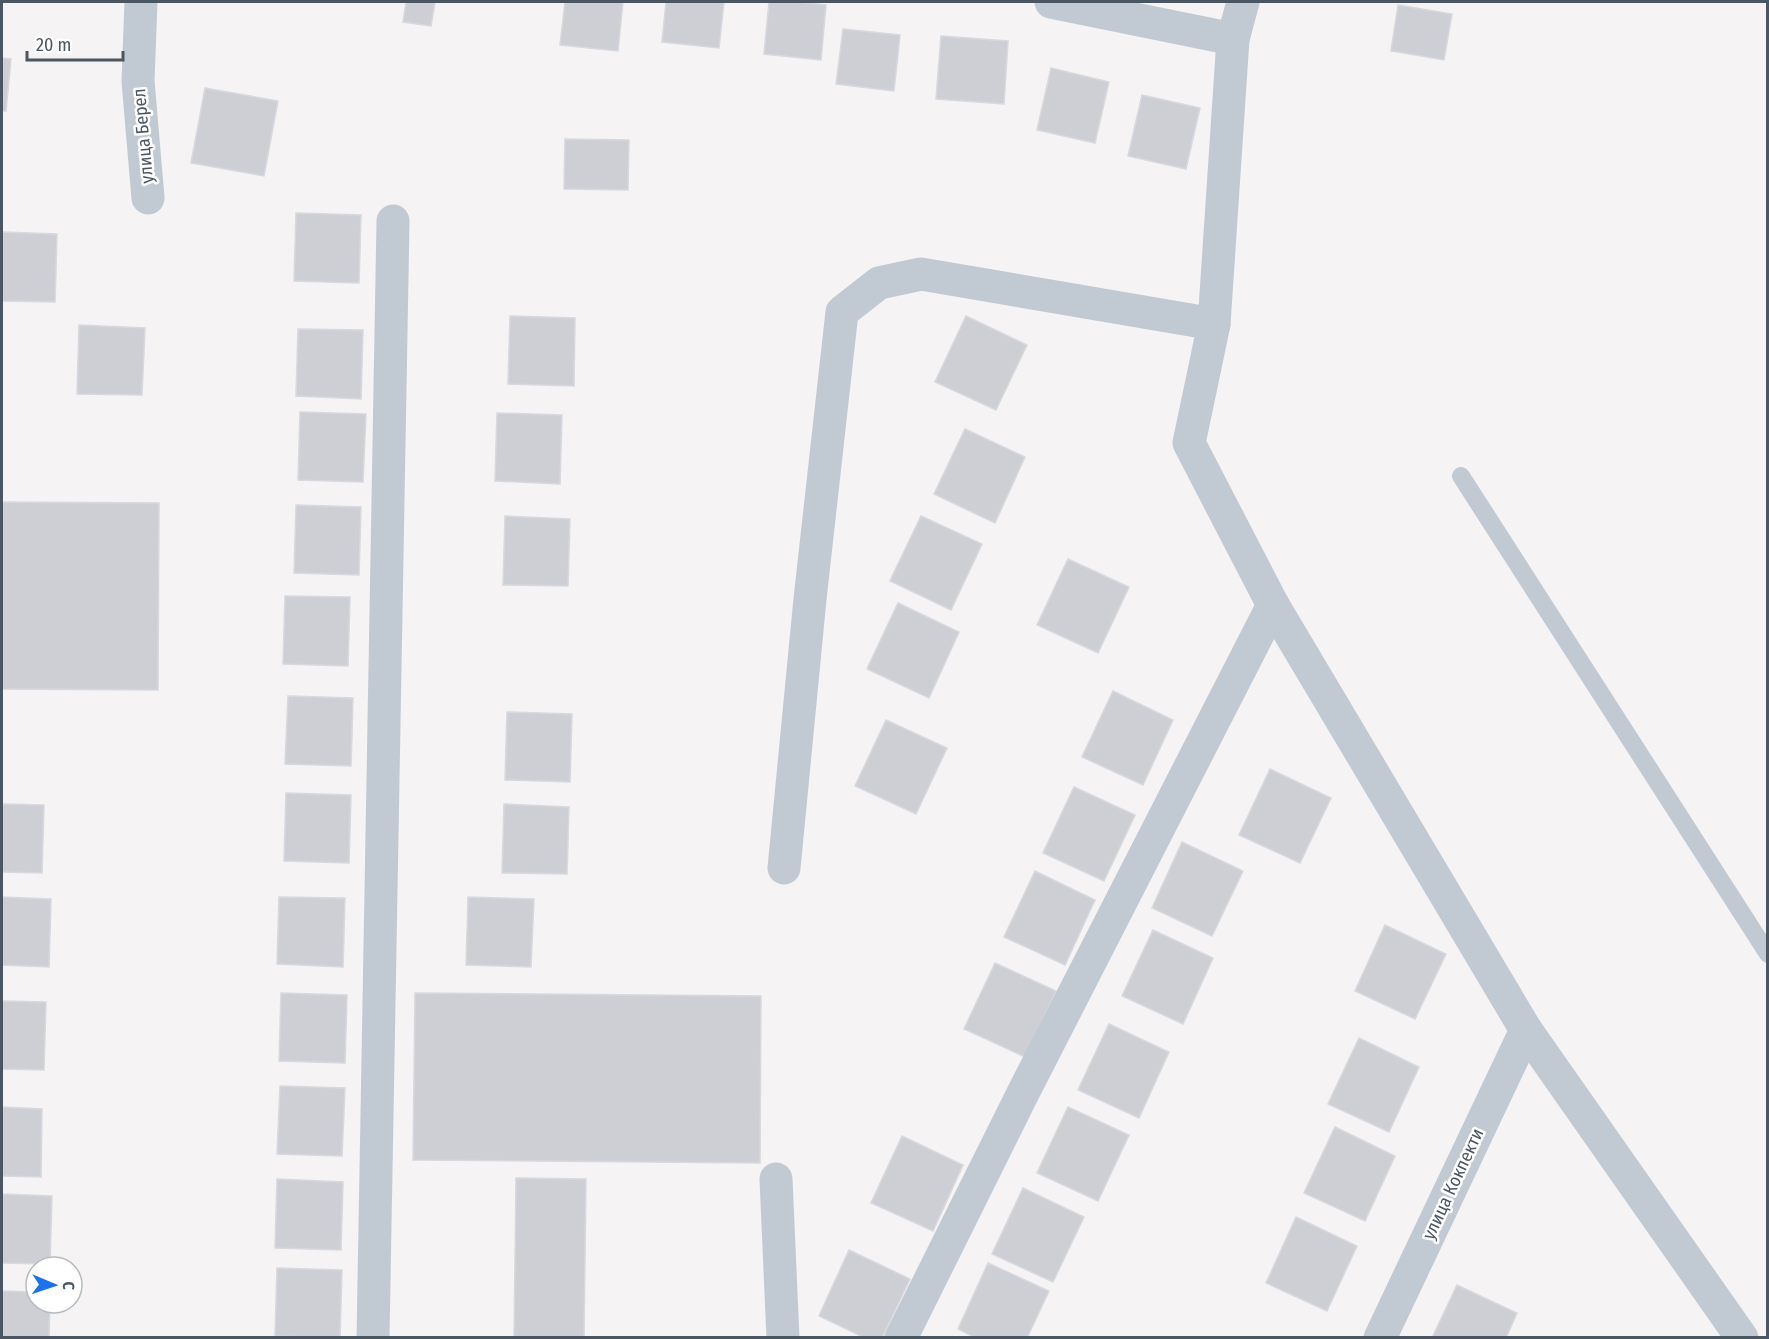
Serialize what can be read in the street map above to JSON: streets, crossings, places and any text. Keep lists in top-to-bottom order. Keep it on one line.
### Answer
{"streets":{"street":["улица Берел","улица Кокпекти"]},"scale_bar":"20 m","north":"right"}
